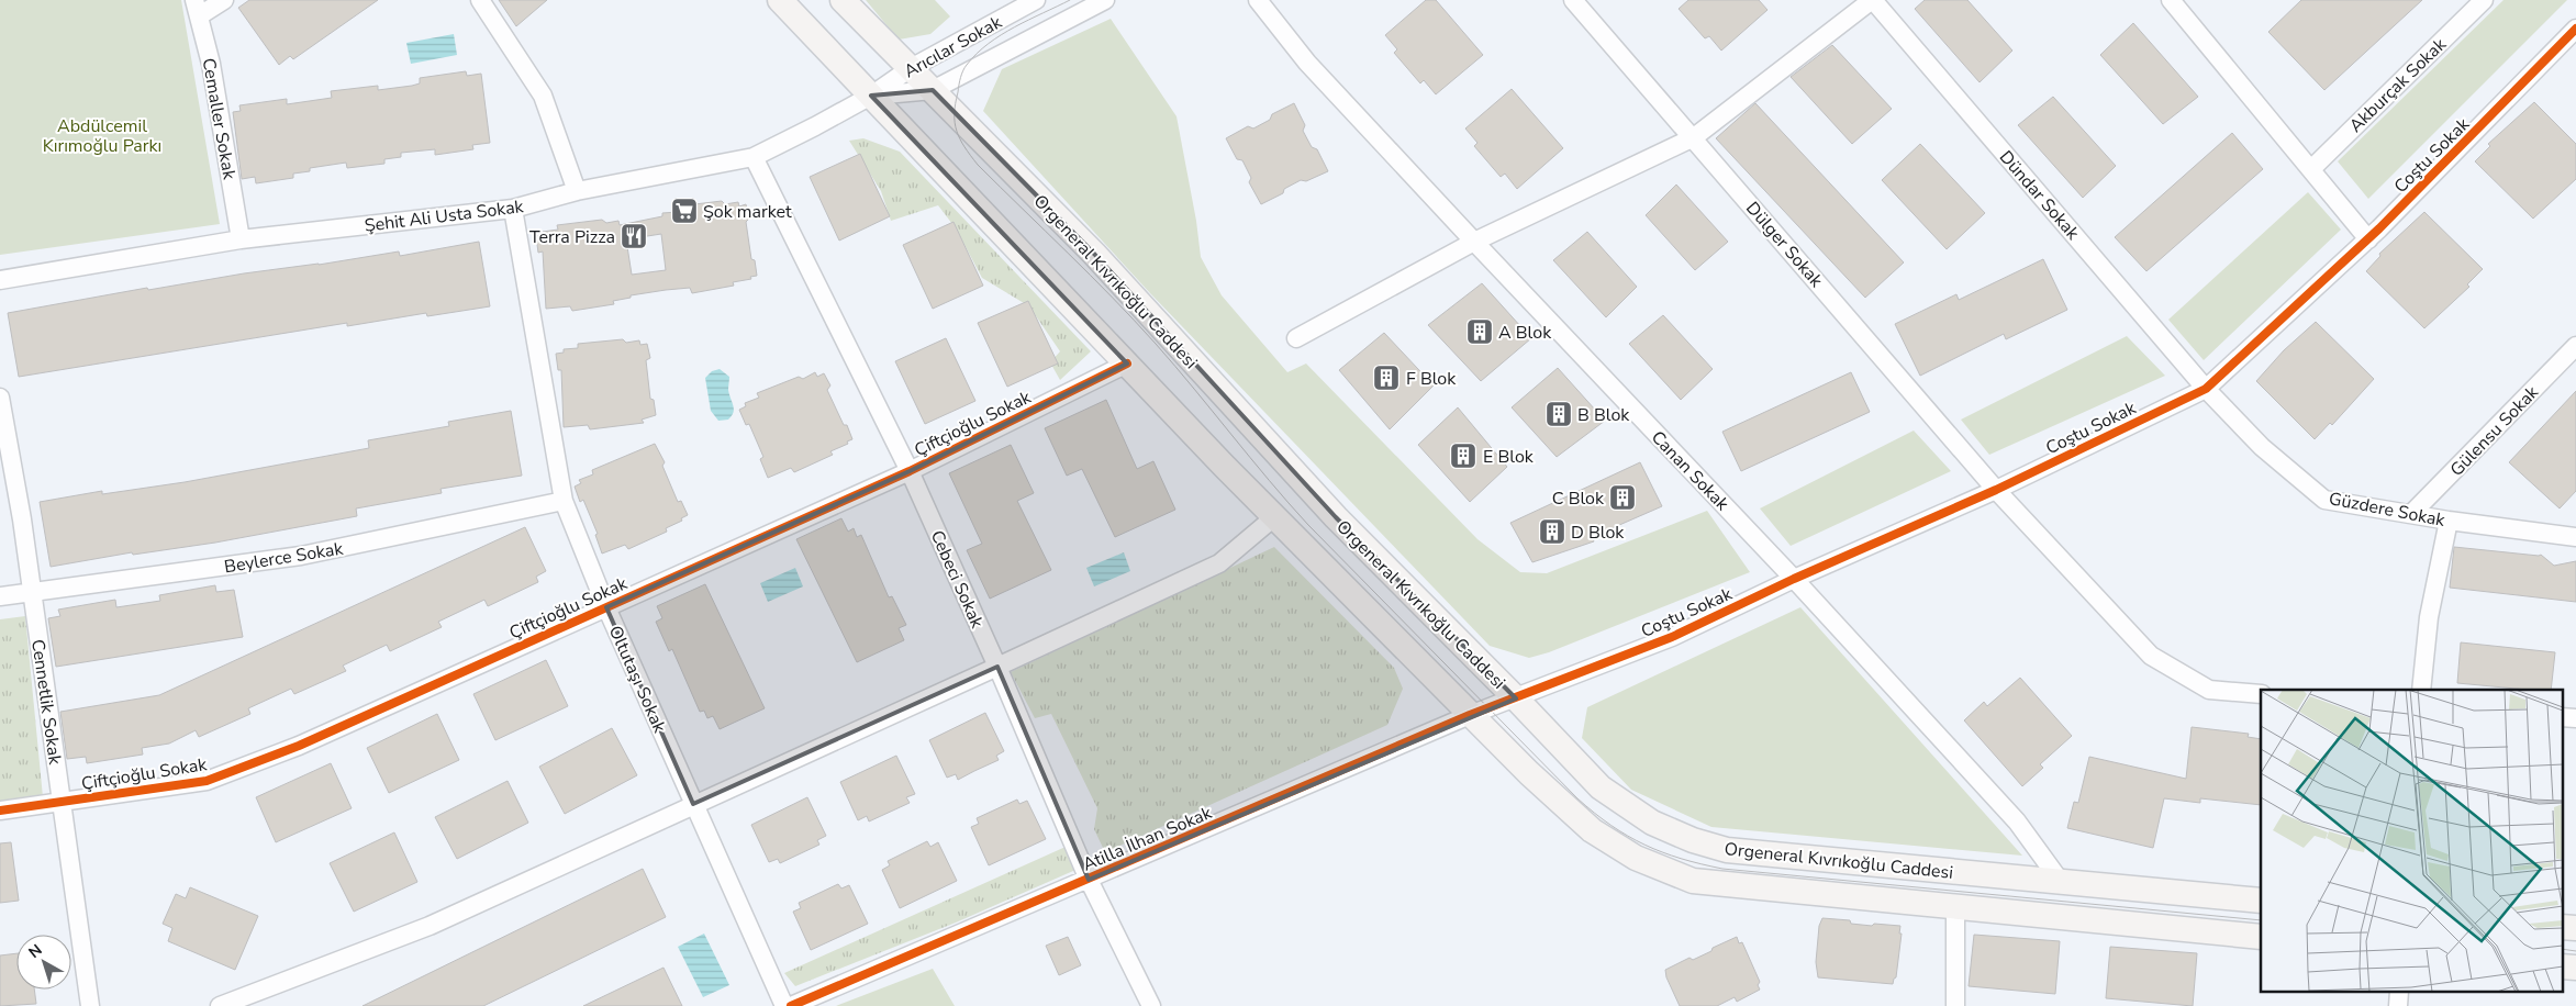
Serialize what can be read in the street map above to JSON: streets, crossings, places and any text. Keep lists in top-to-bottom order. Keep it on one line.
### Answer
{"streets":{"main road":["Orgeneral Kıvrıkoğlu Caddesi"],"street":["Arıcılar Sokak","Akburçak Sokak","Cemaller Sokak","Coştu Sokak","Dündar Sokak","Şehit Ali Usta Sokak","Dülger Sokak","Çiftçioğlu Sokak","Gülensu Sokak","Canan Sokak","Güzdere Sokak","Beylerce Sokak","Cebeci Sokak","Oltutaşı Sokak","Cennetlik Sokak","Atilla İlhan Sokak"]},"crossings":[["Arıcılar Sokak","Şehit Ali Usta Sokak"],["Arıcılar Sokak","Orgeneral Kıvrıkoğlu Caddesi"],["Cemaller Sokak","Şehit Ali Usta Sokak"],["Coştu Sokak","Dündar Sokak"],["Coştu Sokak","Dülger Sokak"],["Coştu Sokak","Orgeneral Kıvrıkoğlu Caddesi"],["Coştu Sokak","Canan Sokak"],["Coştu Sokak","Güzdere Sokak"],["Coştu Sokak","Atilla İlhan Sokak"],["Dündar Sokak","Güzdere Sokak"],["Şehit Ali Usta Sokak","Cebeci Sokak"],["Şehit Ali Usta Sokak","Oltutaşı Sokak"],["Orgeneral Kıvrıkoğlu Caddesi","Canan Sokak"],["Orgeneral Kıvrıkoğlu Caddesi","Atilla İlhan Sokak"],["Çiftçioğlu Sokak","Cebeci Sokak"],["Çiftçioğlu Sokak","Oltutaşı Sokak"],["Çiftçioğlu Sokak","Cennetlik Sokak"],["Gülensu Sokak","Güzdere Sokak"],["Beylerce Sokak","Oltutaşı Sokak"],["Beylerce Sokak","Cennetlik Sokak"],["Cebeci Sokak","Atilla İlhan Sokak"]],"parks":["Abdülcemil Kırımoğlu Parkı"],"places":{"supermarket":["Şok market"],"restaurant":["Terra Pizza"],"building":["A Blok","F Blok","B Blok","E Blok","C Blok","D Blok"]},"north":"top left"}
